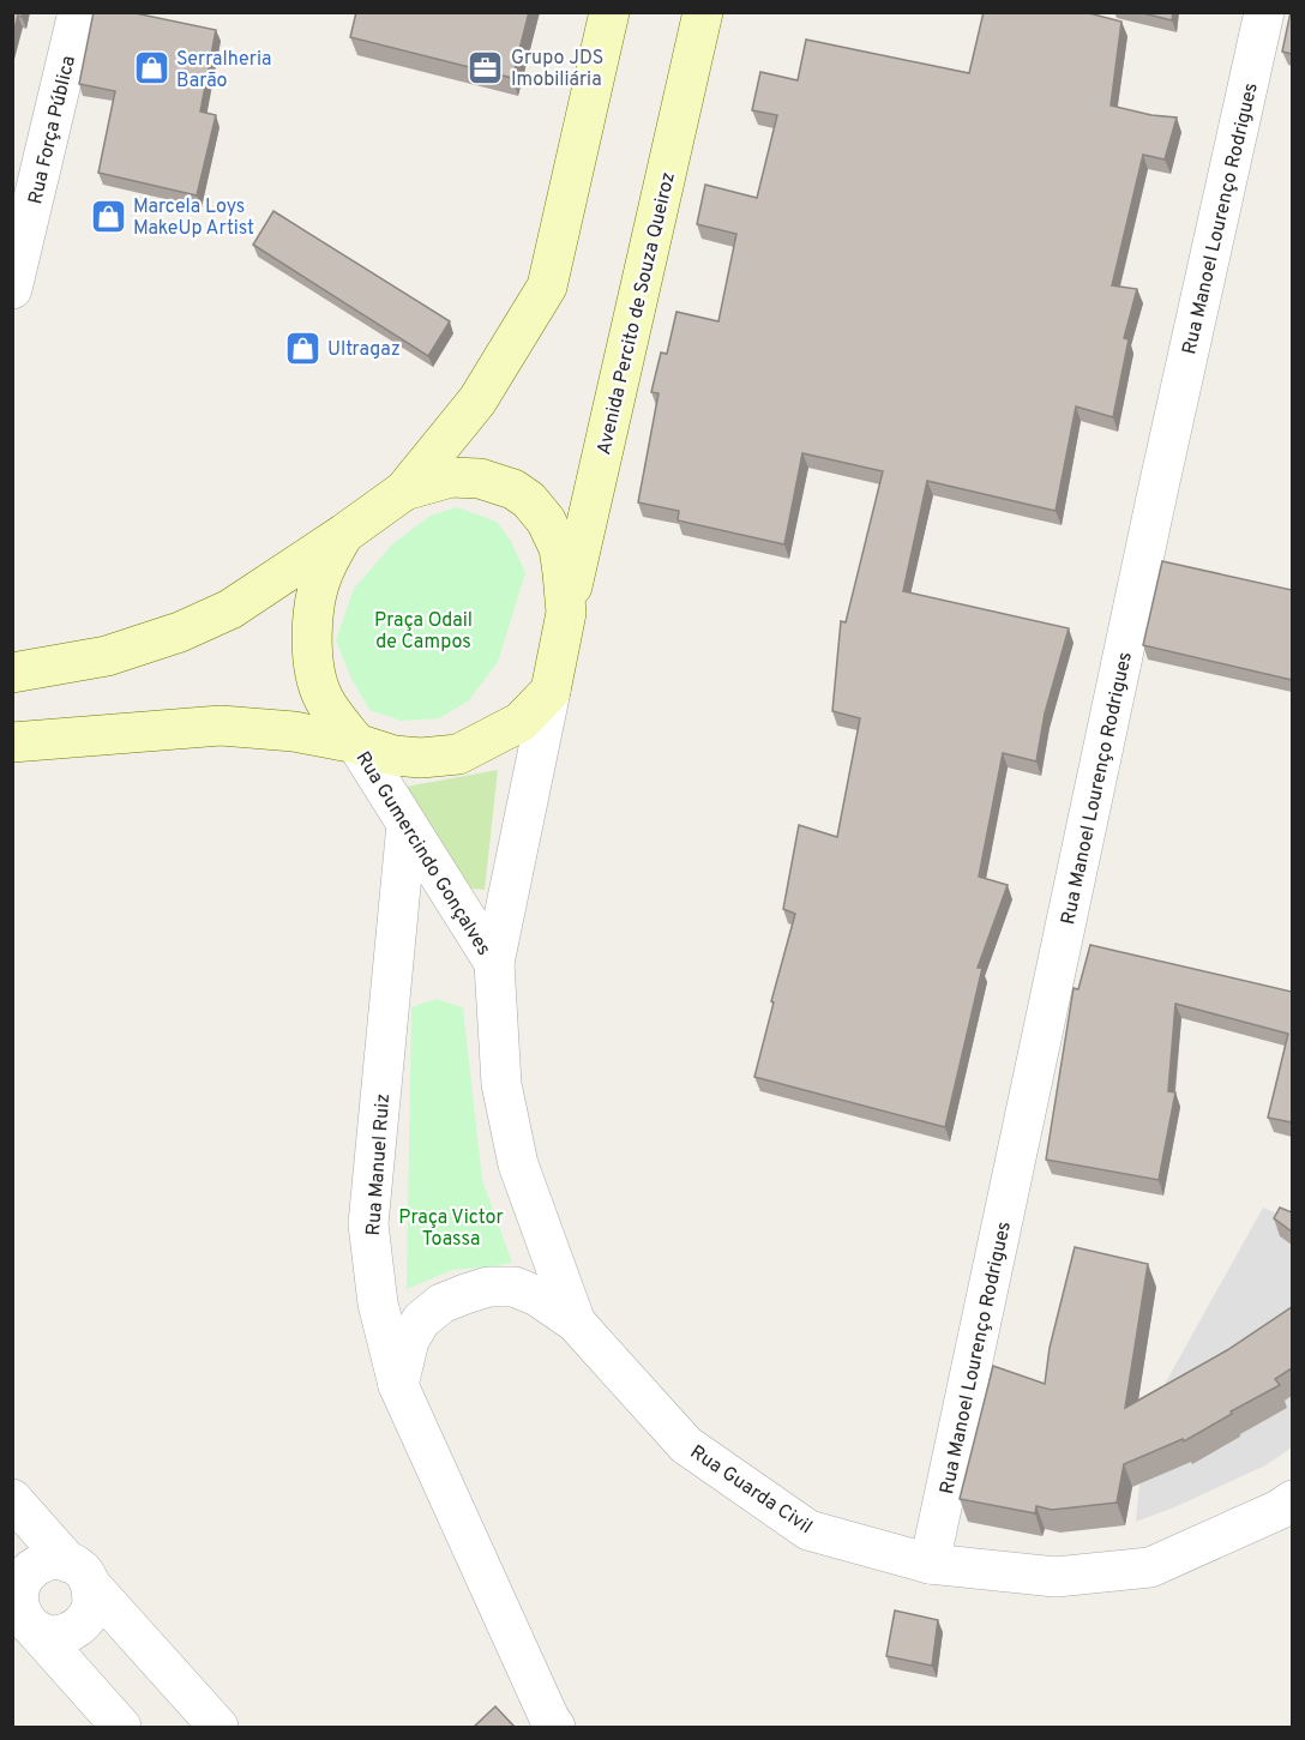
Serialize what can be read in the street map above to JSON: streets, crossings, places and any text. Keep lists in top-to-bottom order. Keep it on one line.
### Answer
{"streets":{"main road":["Avenida Percito de Souza Queiroz","Rua Gumercindo Gonçalves"],"street":["Rua Força Pública","Rua Manoel Lourenço Rodrigues","Rua Manuel Ruiz","Rua Guarda Civil"]},"crossings":[["Rua Manoel Lourenço Rodrigues","Rua Guarda Civil"],["Rua Gumercindo Gonçalves","Rua Manuel Ruiz"],["Rua Manuel Ruiz","Rua Guarda Civil"]],"parks":["Praça Odail de Campos","Praça Victor Toassa"],"places":{"office":["Grupo JDS Imobiliária"],"shop":["Serralheria Barão","Marcela Loys MakeUp Artist","Ultragaz"]}}
